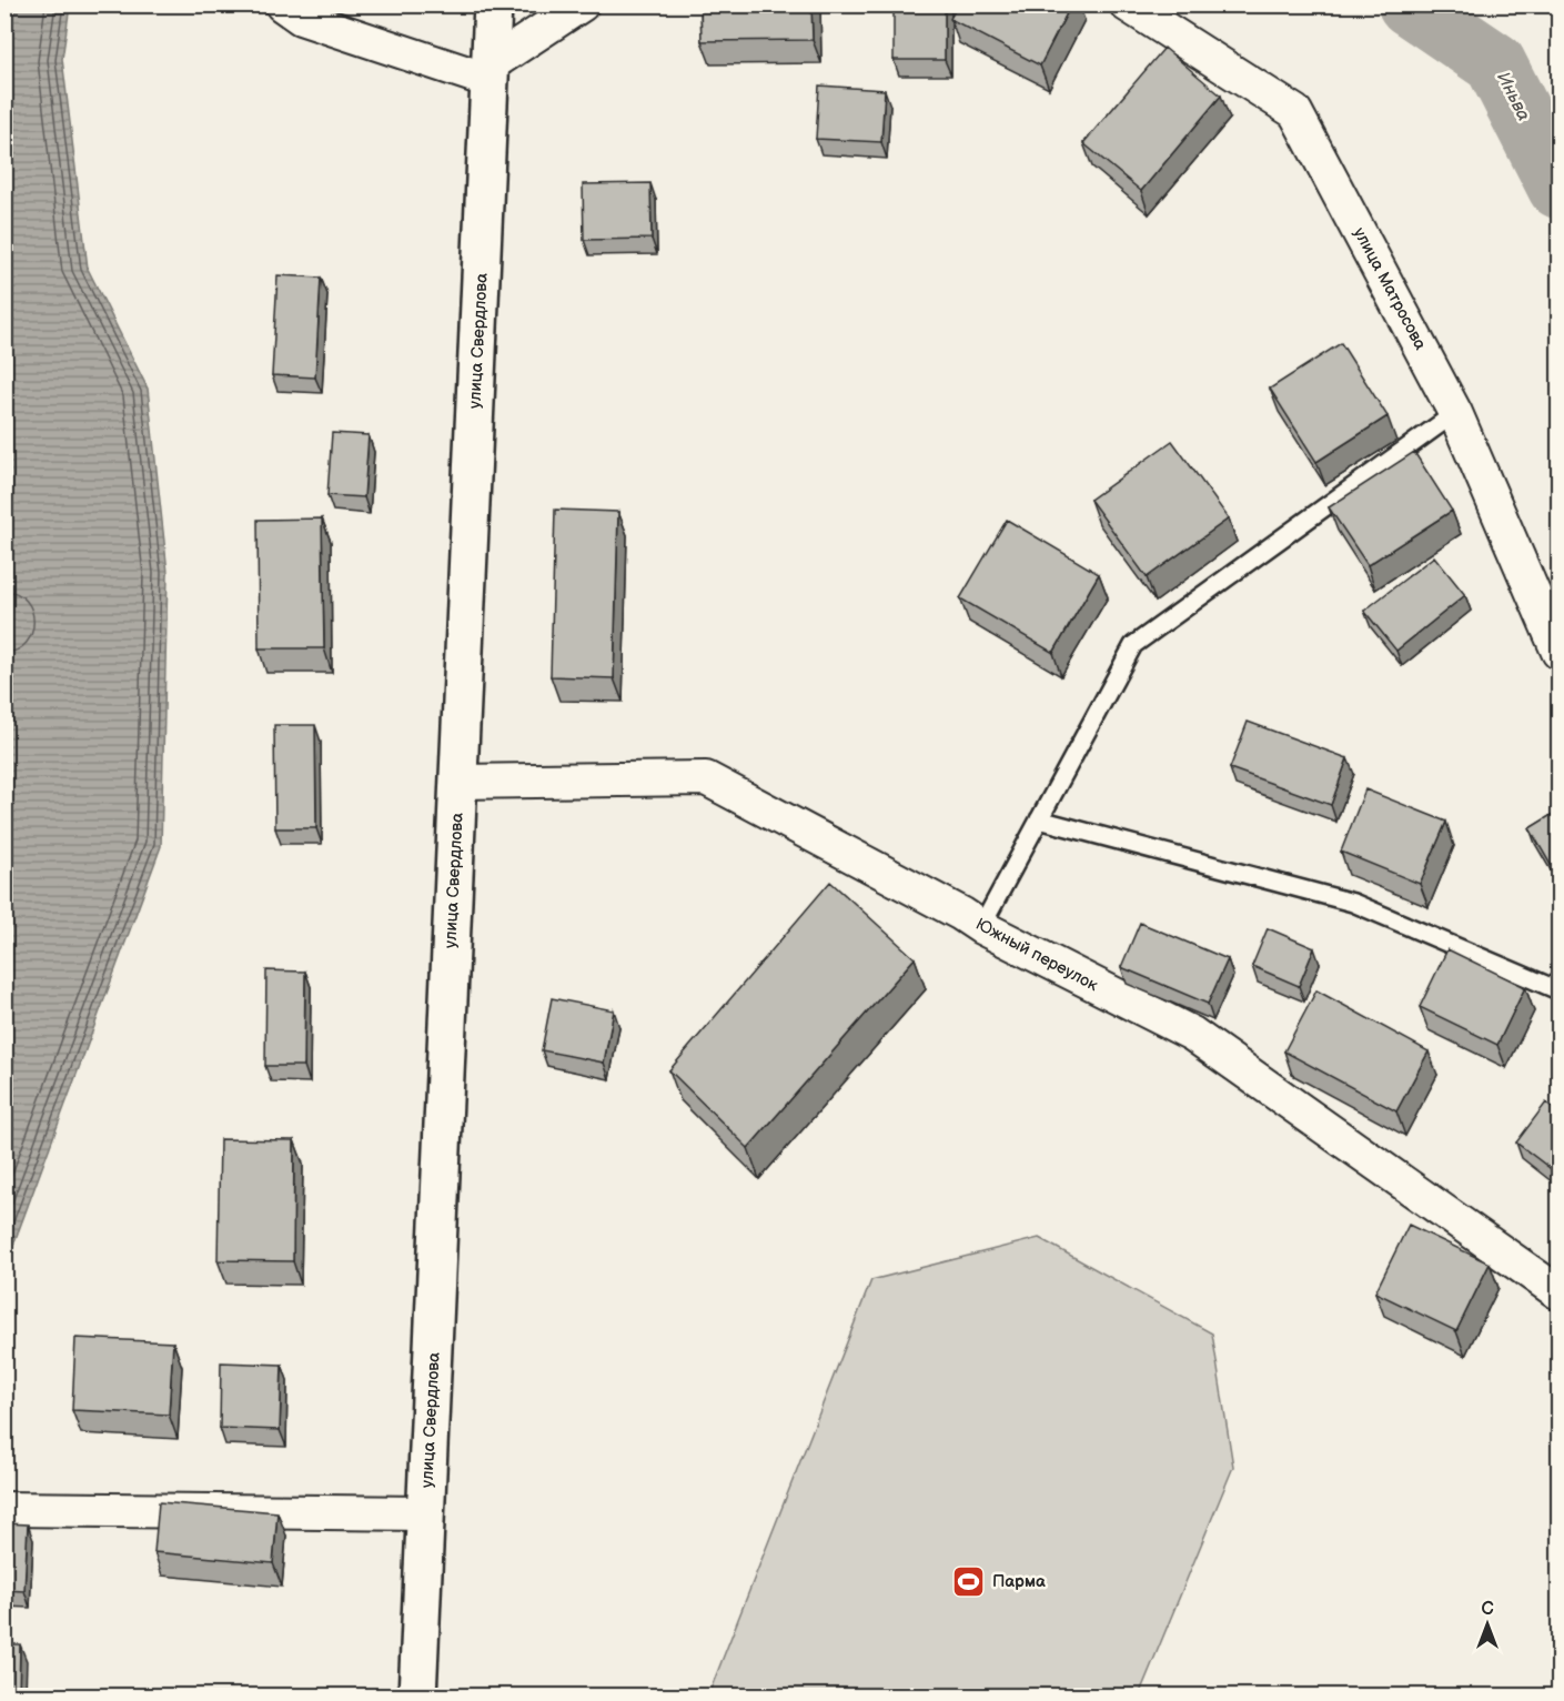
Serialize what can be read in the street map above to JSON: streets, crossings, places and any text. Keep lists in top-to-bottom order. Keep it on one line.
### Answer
{"streets":{"main road":["улица Свердлова"],"street":["улица Матросова","Южный переулок"]},"crossings":[["улица Свердлова","Южный переулок"]],"water":["Иньва"],"places":{"sports":["Парма"]},"north":"top"}
